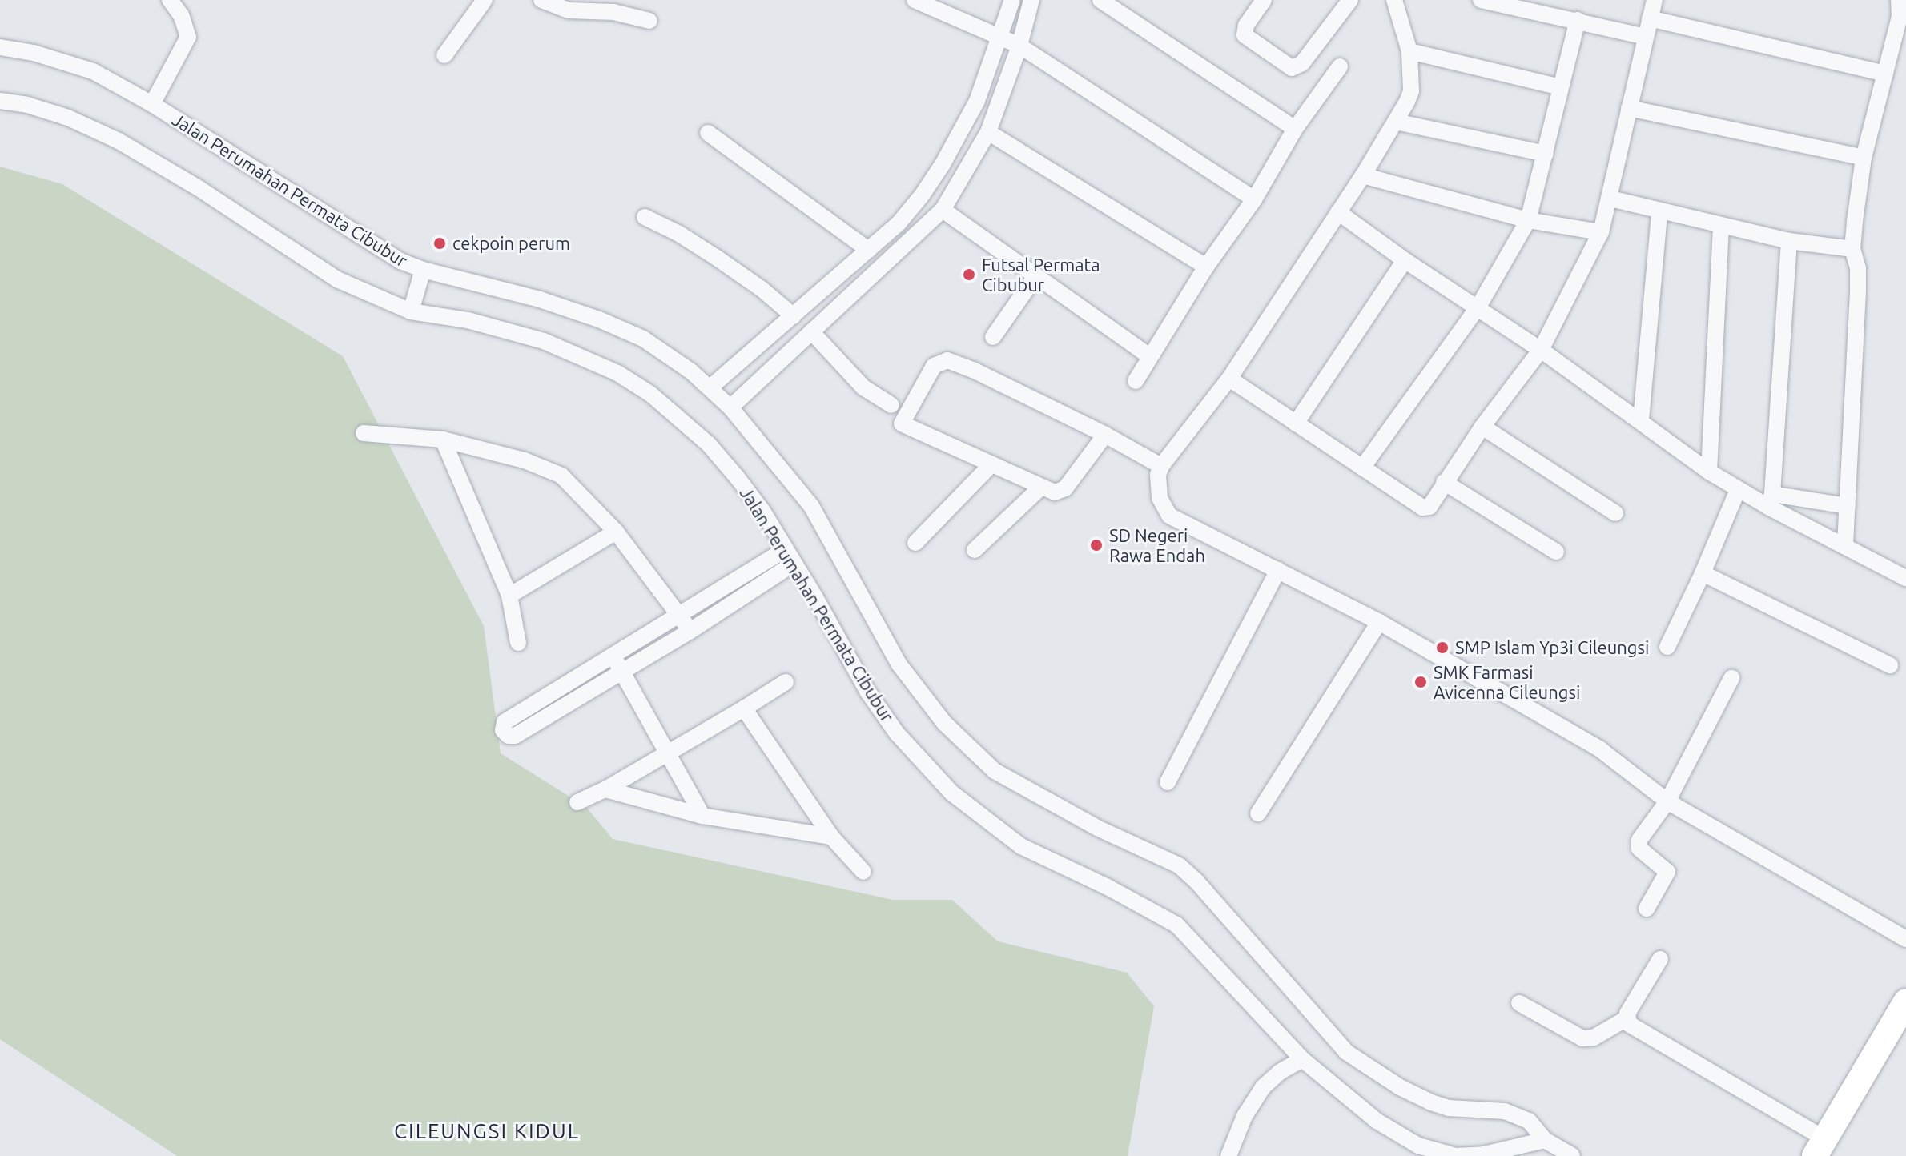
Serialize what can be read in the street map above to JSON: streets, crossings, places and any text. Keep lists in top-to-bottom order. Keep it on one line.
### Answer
{"streets":{"street":["Jalan Perumahan Permata Cibubur"]},"districts":["CILEUNGSI KIDUL"],"places":["cekpoin perum","Futsal Permata Cibubur","SD Negeri Rawa Endah","SMP Islam Yp3i Cileungsi","SMK Farmasi Avicenna Cileungsi"]}
